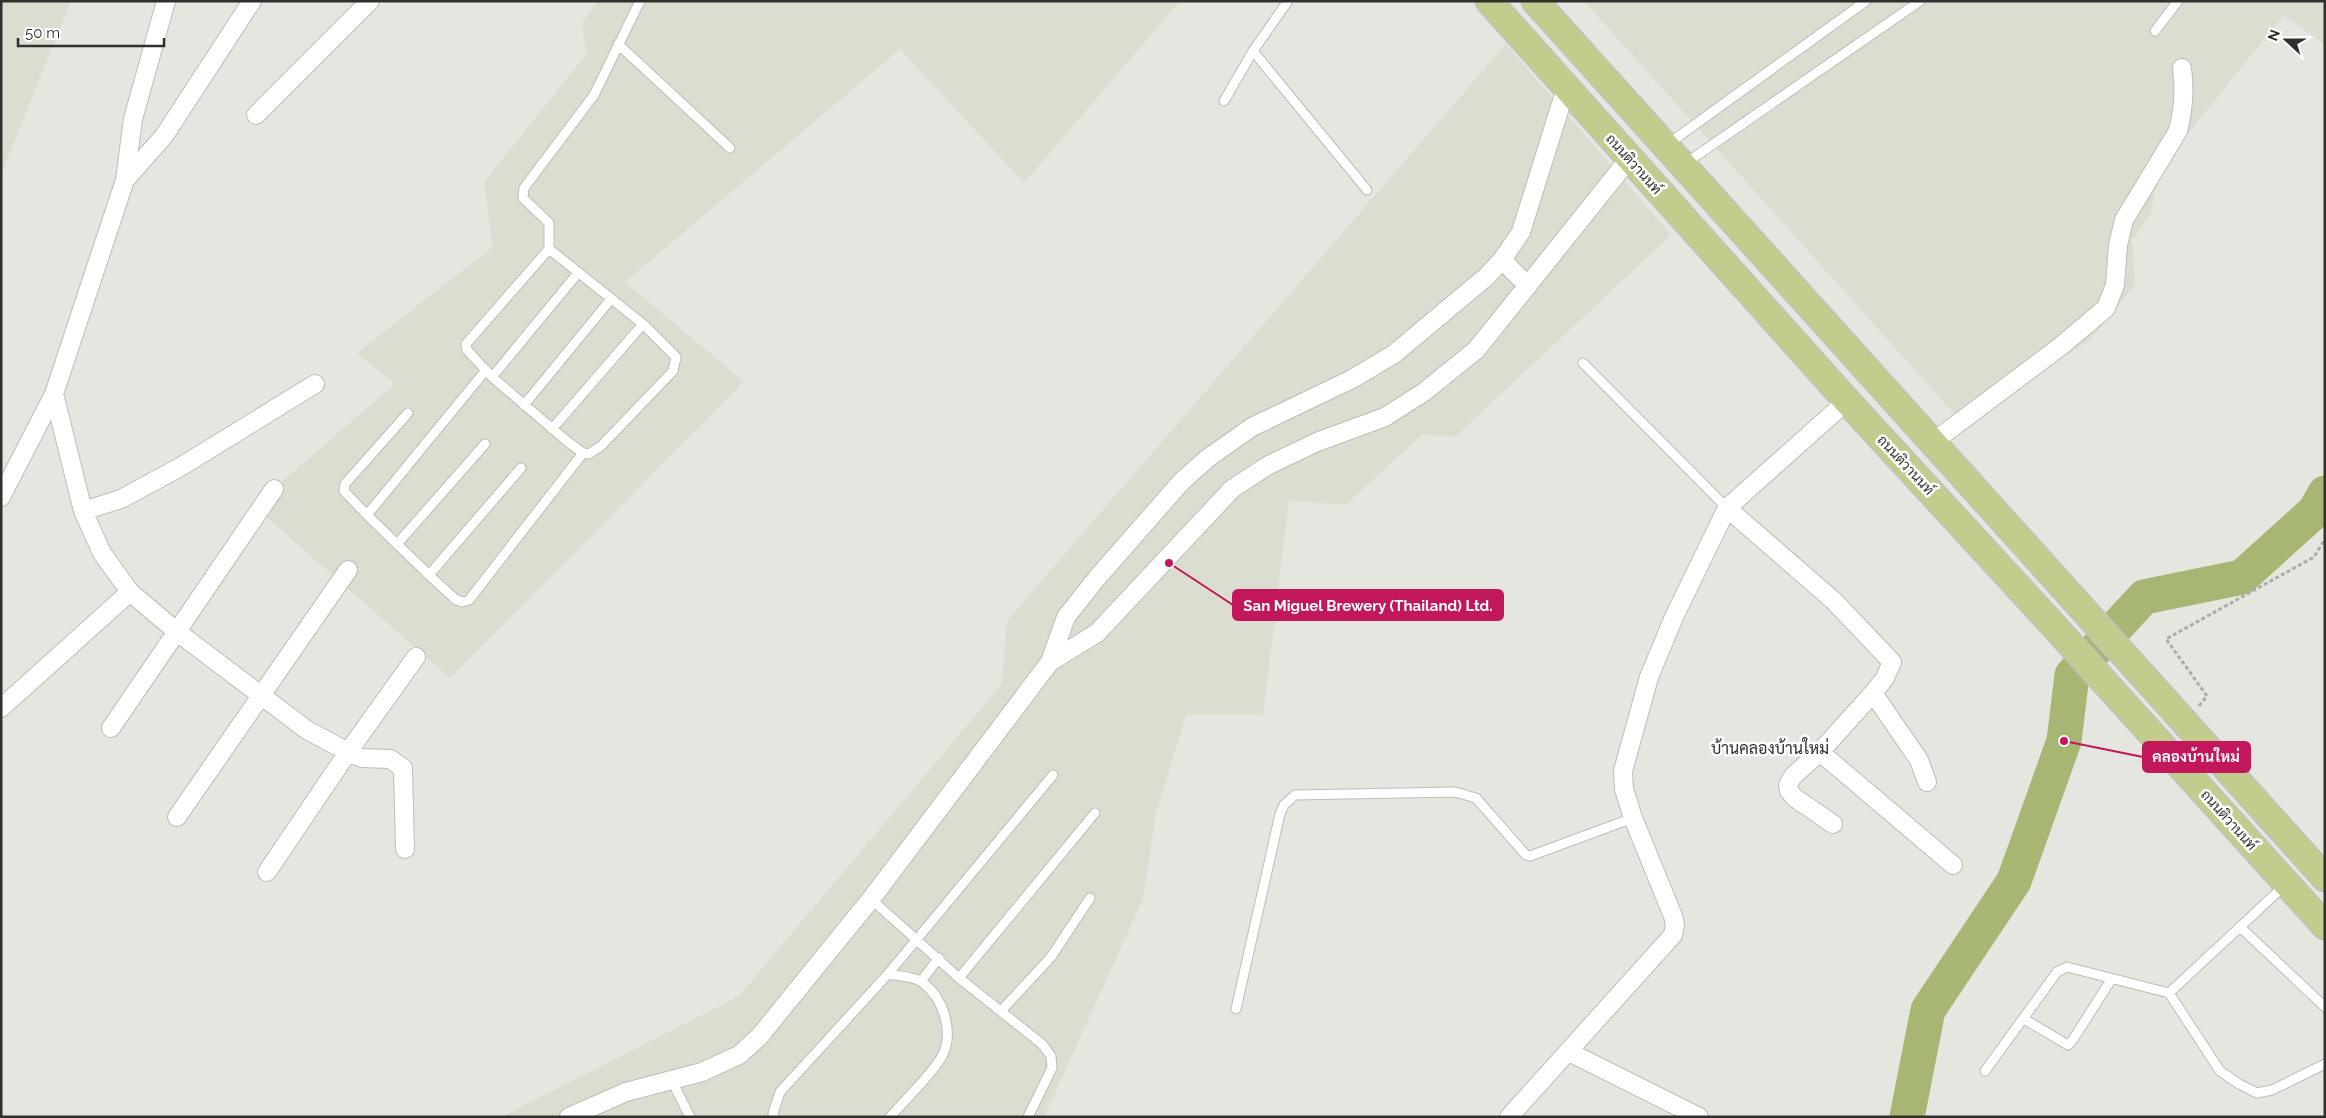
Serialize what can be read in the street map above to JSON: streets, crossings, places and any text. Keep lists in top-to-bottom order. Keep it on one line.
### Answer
{"streets":{"main road":["ถนนติวานนท์"]},"districts":["บ้านคลองบ้านใหม่"],"places":["San Miguel Brewery (Thailand) Ltd.","คลองบ้านใหม่"],"scale_bar":"50 m","north":"left"}
